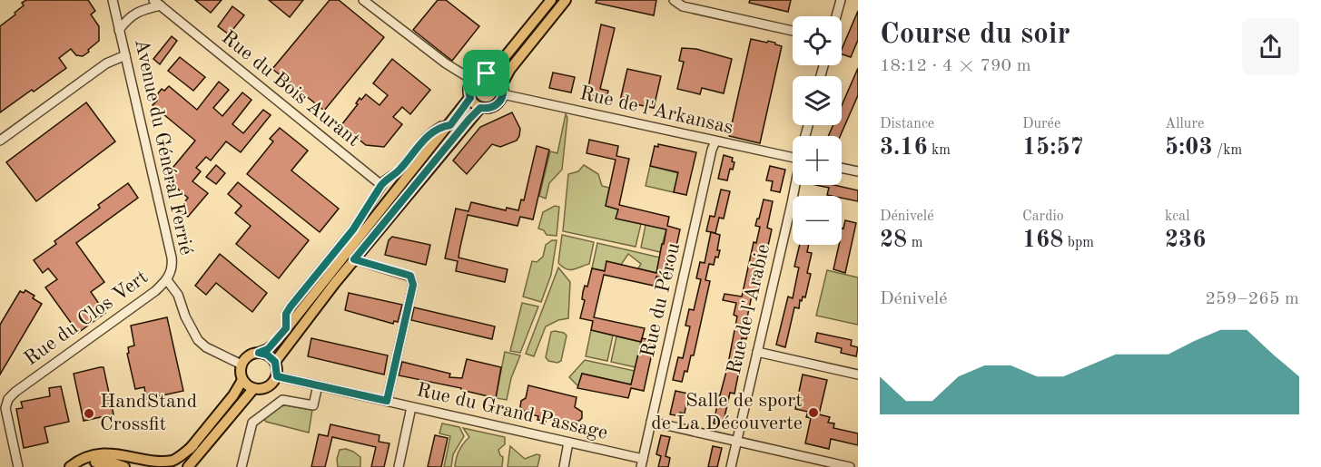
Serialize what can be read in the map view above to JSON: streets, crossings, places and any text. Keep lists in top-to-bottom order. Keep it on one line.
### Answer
{"streets":{"street":["Rue du Bois Aurant","Rue de l'Arkansas","Avenue du Général Ferrié","Rue du Pérou","Rue de l'Arabie","Rue du Clos Vert","Rue du Grand Passage"]},"crossings":[["Rue de l'Arkansas","Rue du Pérou"],["Avenue du Général Ferrié","Rue du Clos Vert"],["Avenue du Général Ferrié","Rue du Grand Passage"],["Rue du Pérou","Rue du Grand Passage"]],"places":["Salle de sport de La Découverte","HandStand Crossfit"],"page":{"heading":["Course du soir","18:12 · 4 × 790 m"],"map_buttons":["+","−"],"stats":[["Distance","3.16 km"],["Durée","15:57"],["Allure","5:03 /km"],["Dénivelé","28 m"],["Cardio","168 bpm"],["kcal","236"]],"chart":["Dénivelé","259–265 m"]}}
